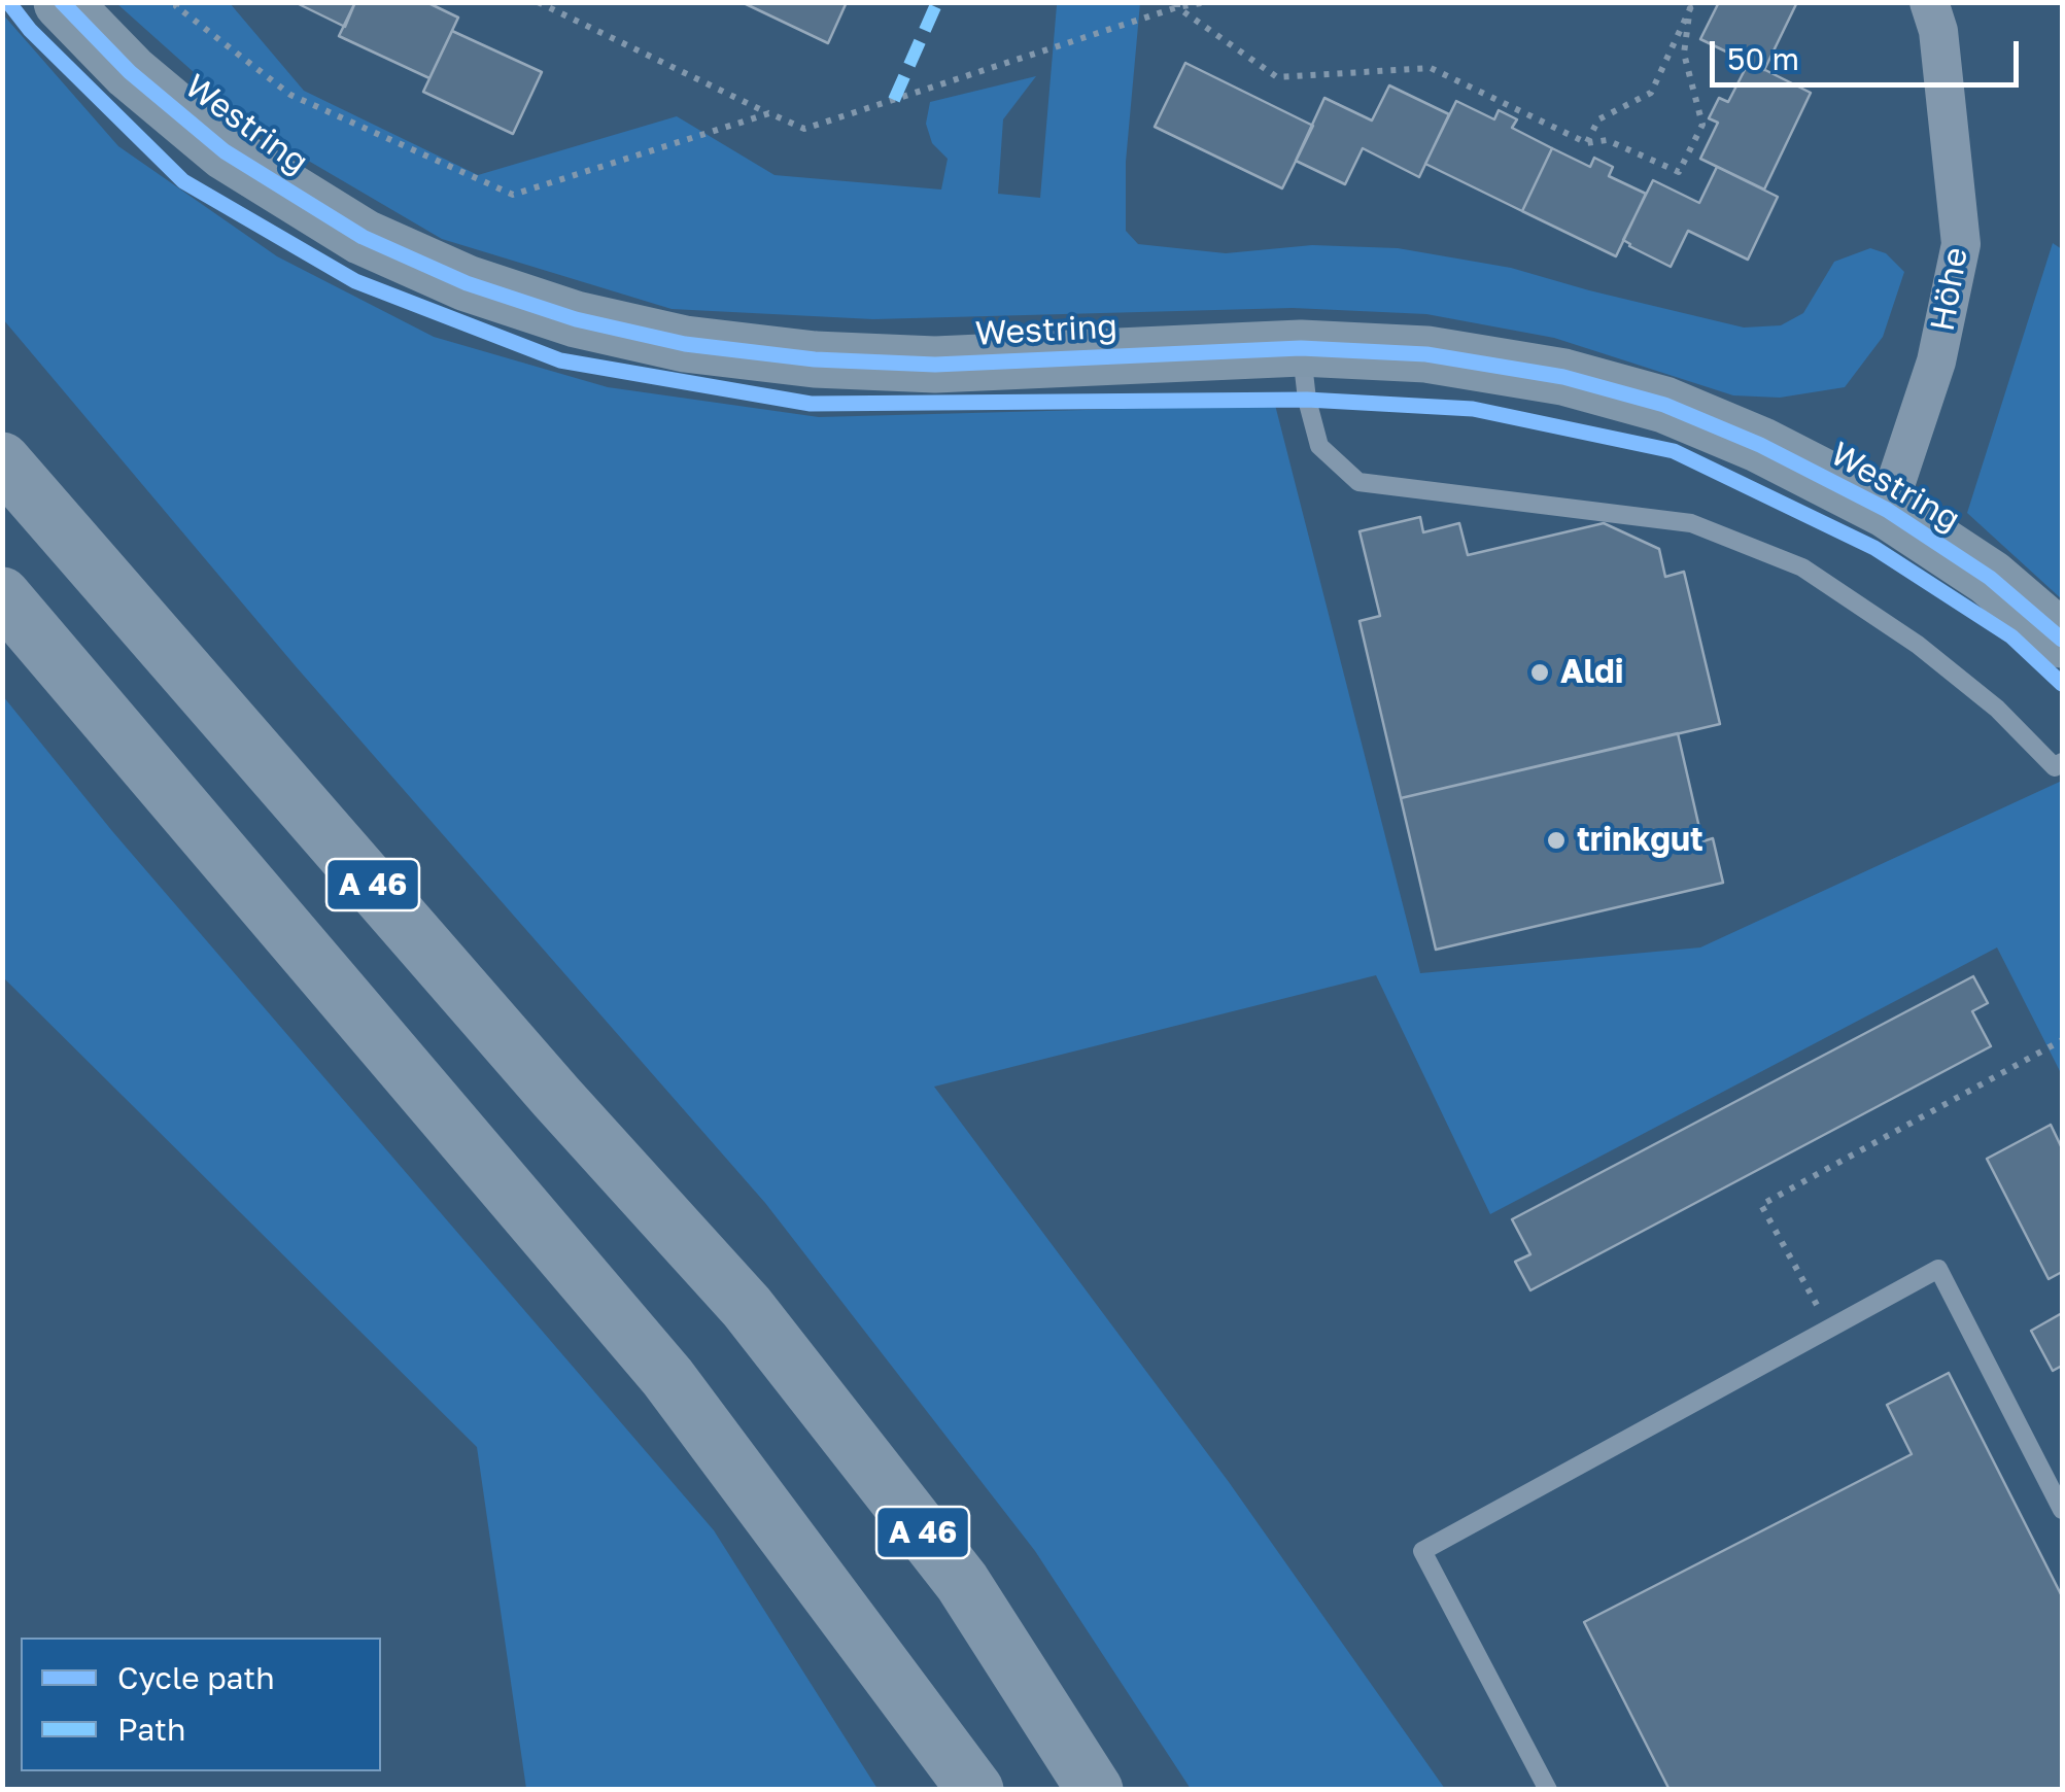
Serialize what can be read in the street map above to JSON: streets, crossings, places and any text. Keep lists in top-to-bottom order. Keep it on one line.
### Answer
{"streets":{"highway":["A 46"],"main road":["Westring"],"street":["Höhe"]},"crossings":[["Westring","Höhe"]],"places":["Aldi","trinkgut"],"legend":["Cycle path","Path"],"scale_bar":"50 m"}
